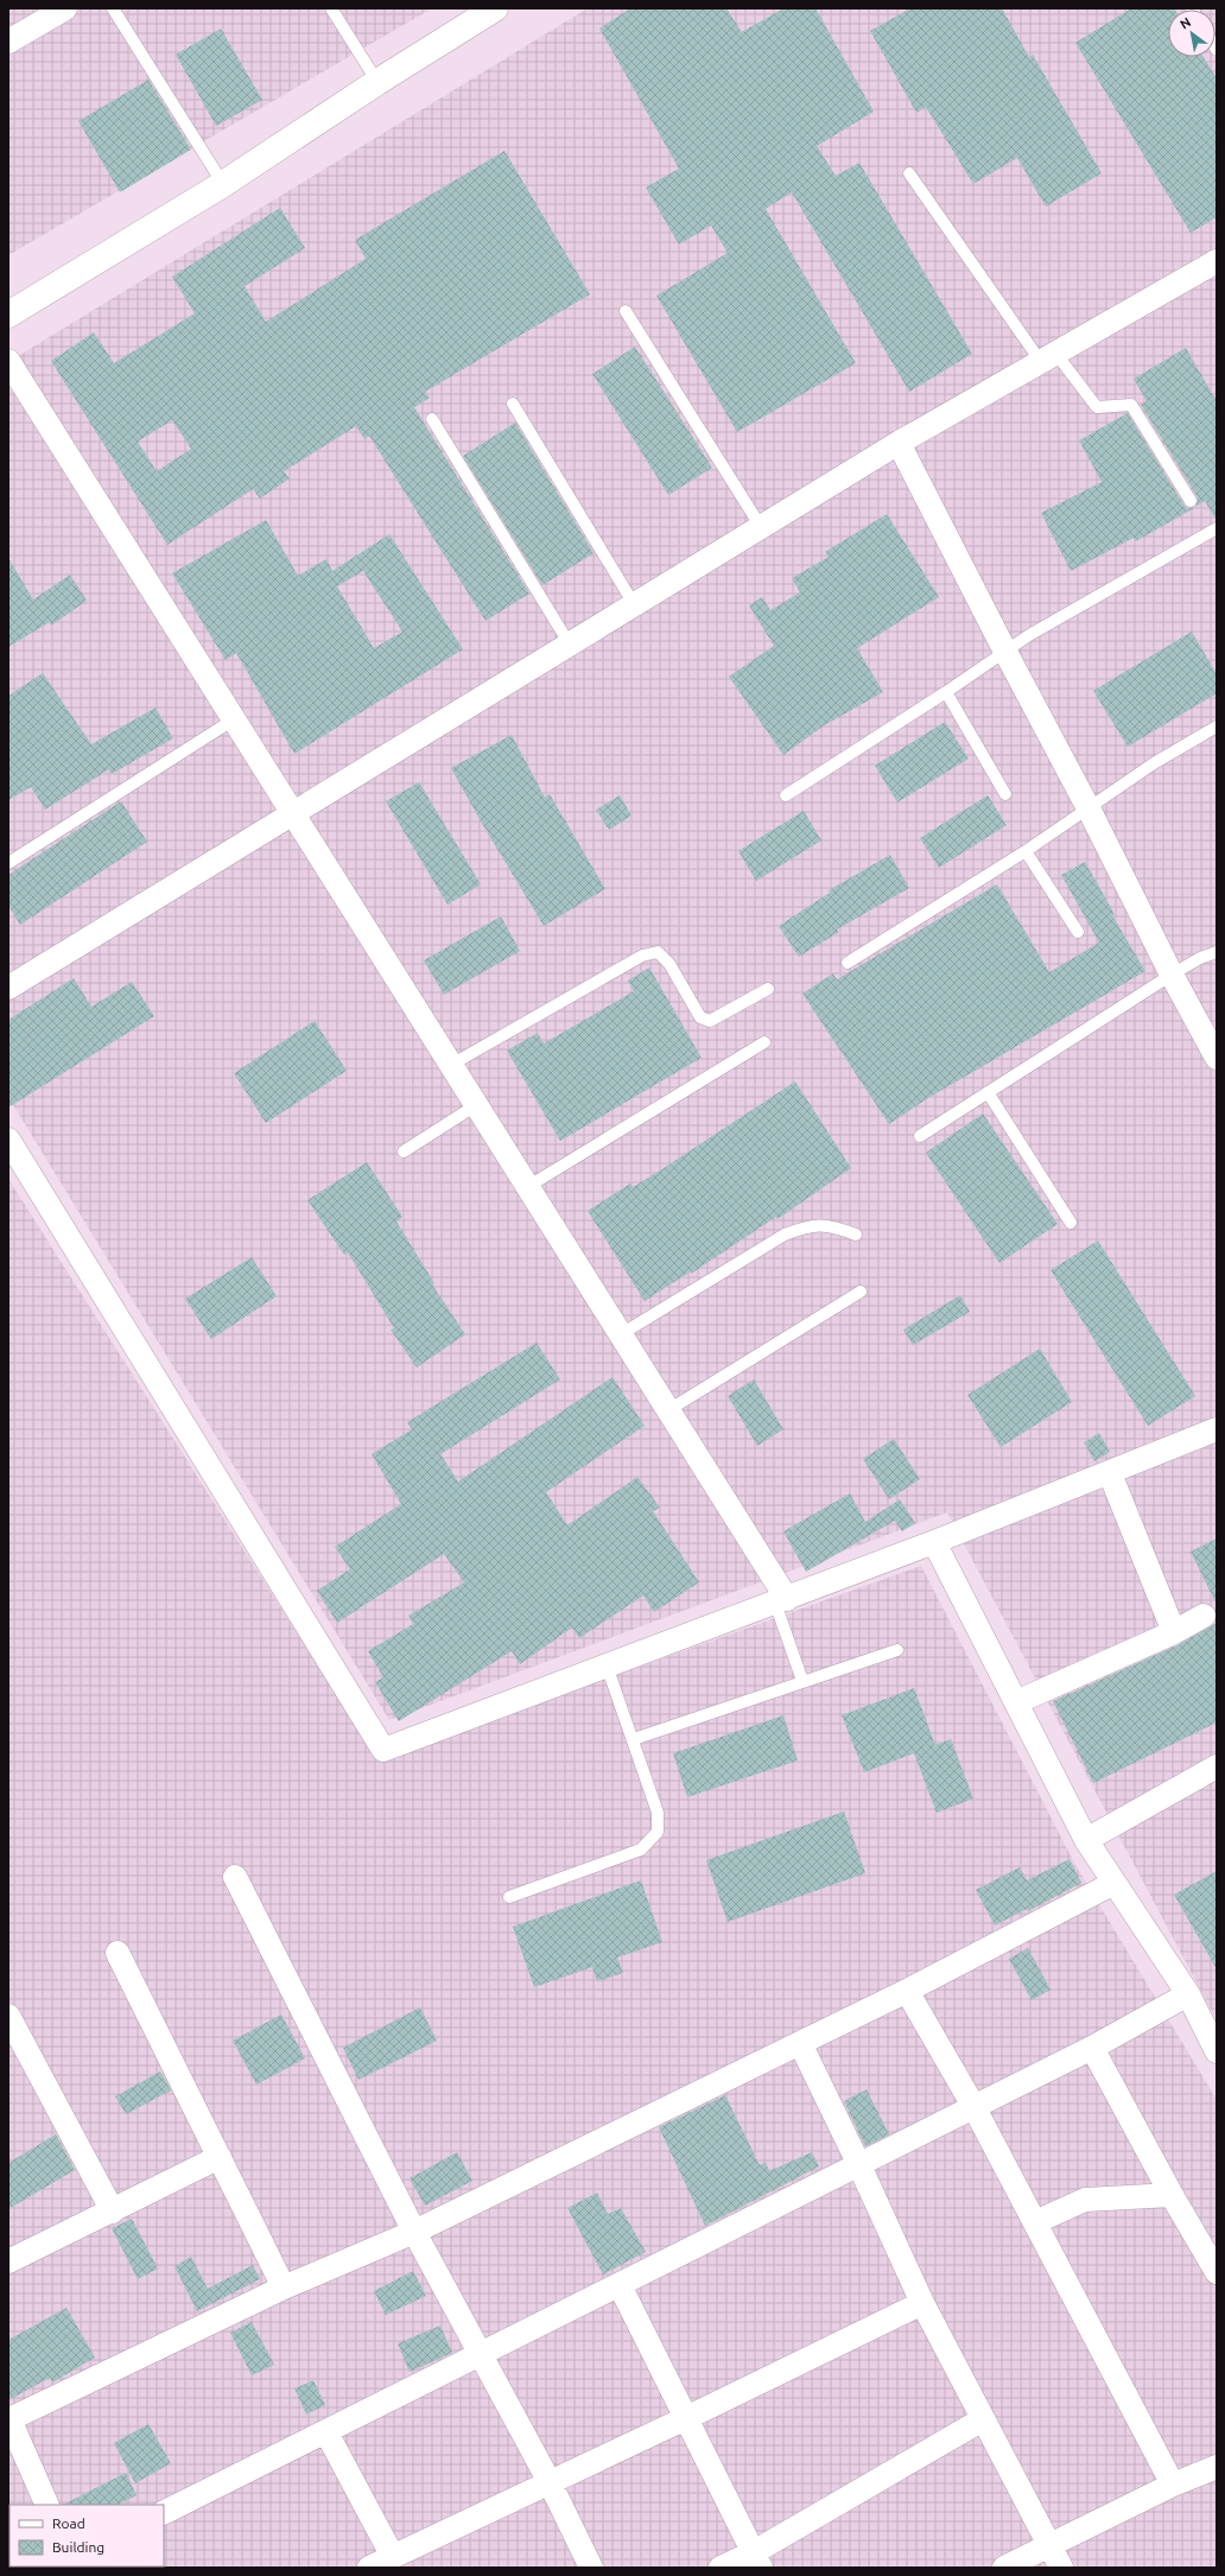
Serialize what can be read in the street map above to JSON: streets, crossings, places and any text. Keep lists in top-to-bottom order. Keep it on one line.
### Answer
{"legend":["Road","Building"],"north":"top left"}
